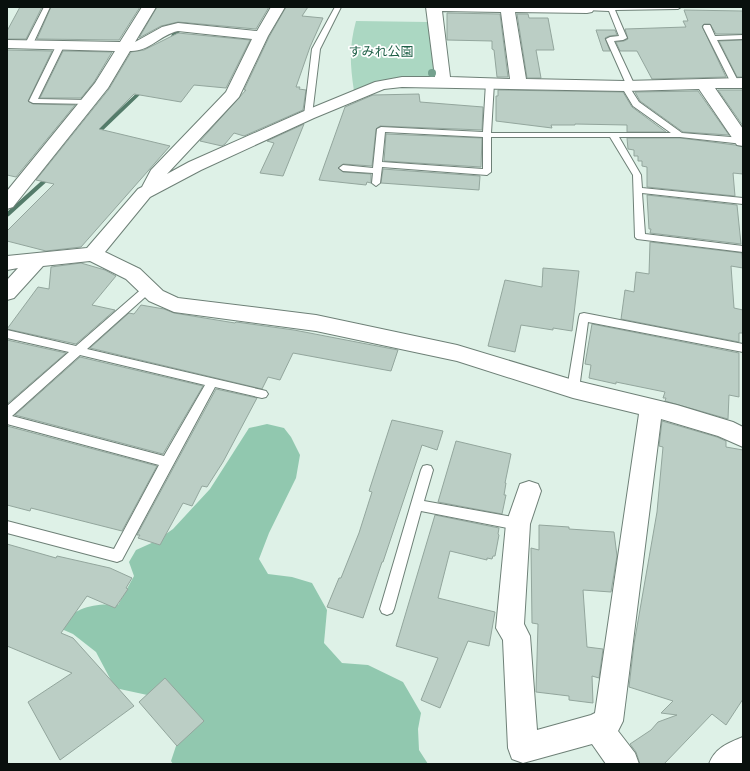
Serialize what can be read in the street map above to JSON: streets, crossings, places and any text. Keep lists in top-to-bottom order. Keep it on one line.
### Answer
{"parks":["すみれ公園"]}
